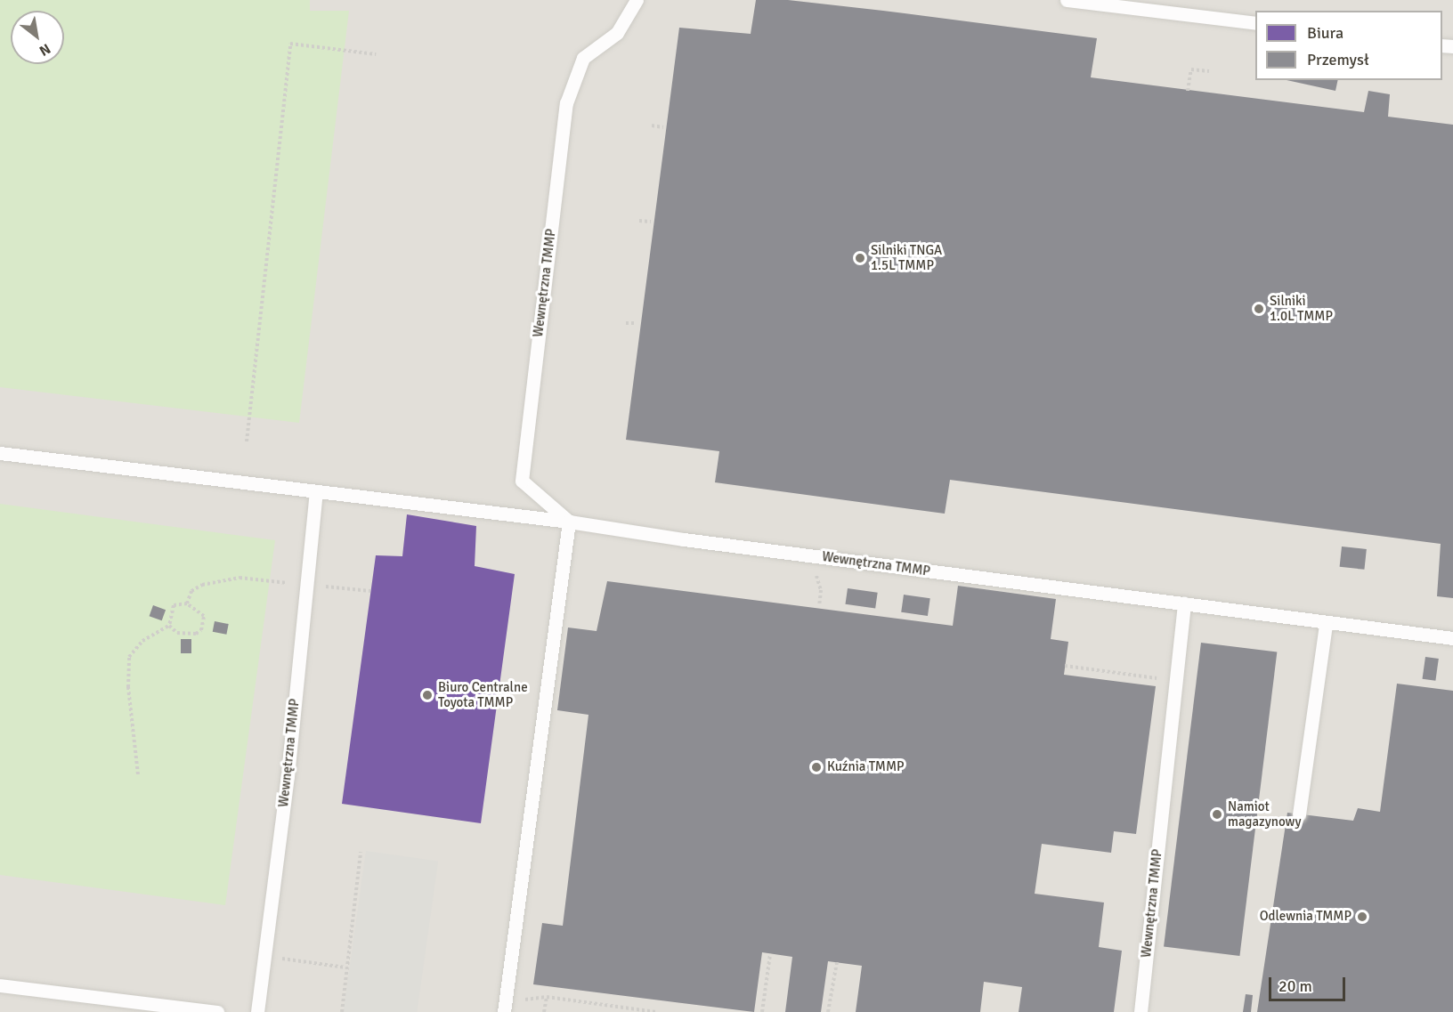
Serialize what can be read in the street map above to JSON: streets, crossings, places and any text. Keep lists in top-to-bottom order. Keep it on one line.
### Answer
{"streets":{"lane":["Wewnętrzna TMMP"]},"places":["Silniki TNGA 1.5L TMMP","Silniki 1.0L TMMP","Biuro Centralne Toyota TMMP","Kuźnia TMMP","Namiot magazynowy","Odlewnia TMMP"],"legend":["Biura","Przemysł"],"scale_bar":"20 m","north":"bottom right"}
